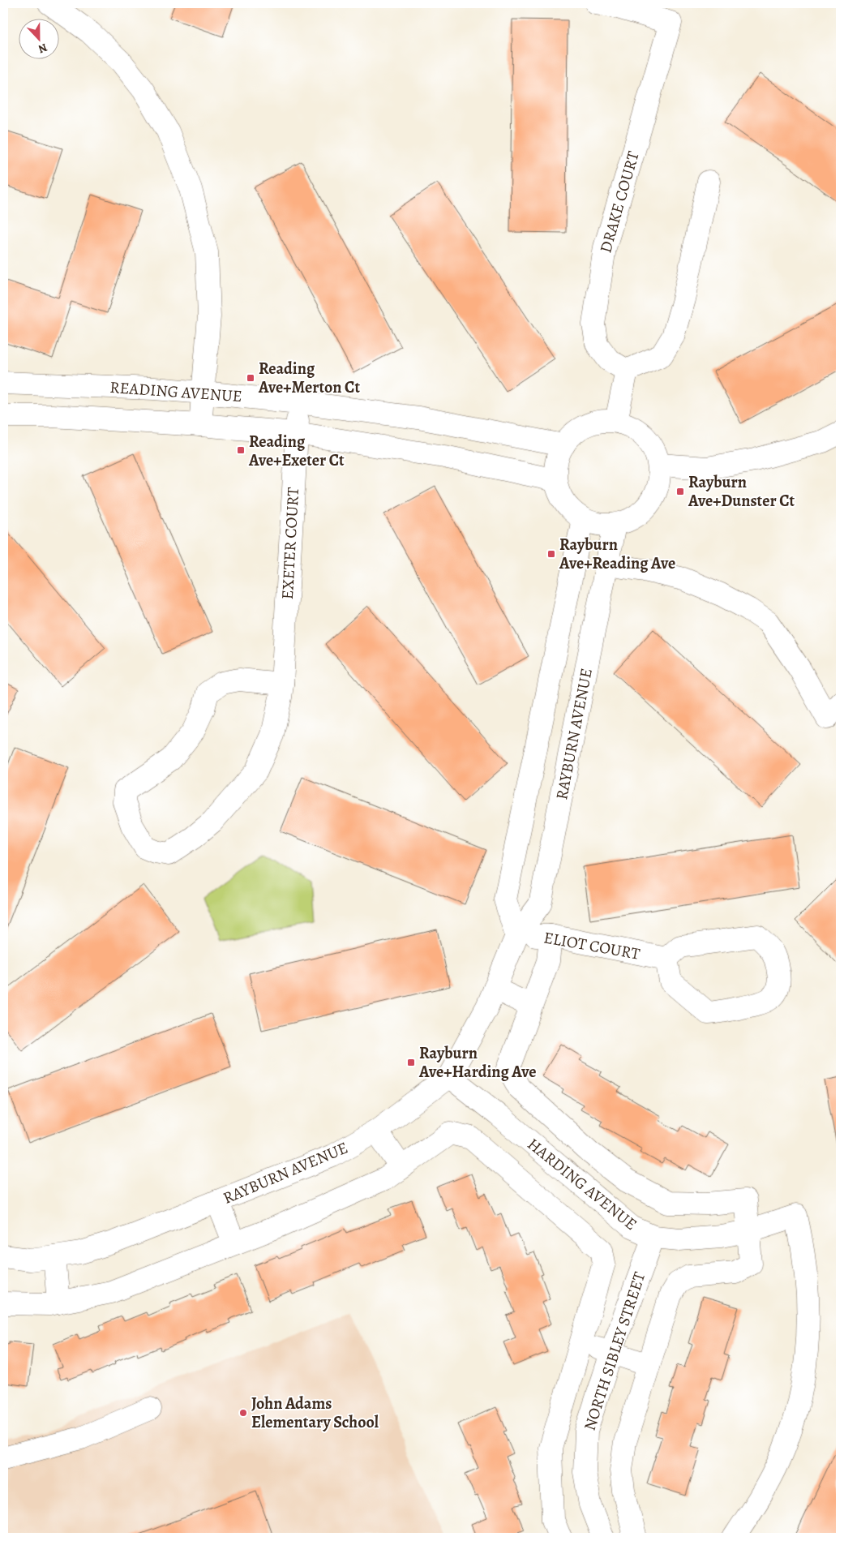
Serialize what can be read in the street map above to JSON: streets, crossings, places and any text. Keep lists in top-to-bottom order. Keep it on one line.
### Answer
{"streets":{"street":["DRAKE COURT","READING AVENUE","EXETER COURT","RAYBURN AVENUE","ELIOT COURT","HARDING AVENUE","NORTH SIBLEY STREET"]},"crossings":[["READING AVENUE","EXETER COURT"],["READING AVENUE","RAYBURN AVENUE"],["RAYBURN AVENUE","ELIOT COURT"],["RAYBURN AVENUE","HARDING AVENUE"],["HARDING AVENUE","NORTH SIBLEY STREET"]],"places":{"transit":["Reading Ave+Merton Ct","Reading Ave+Exeter Ct","Rayburn Ave+Dunster Ct","Rayburn Ave+Reading Ave","Rayburn Ave+Harding Ave"],"other":["John Adams Elementary School"]},"north":"bottom"}
